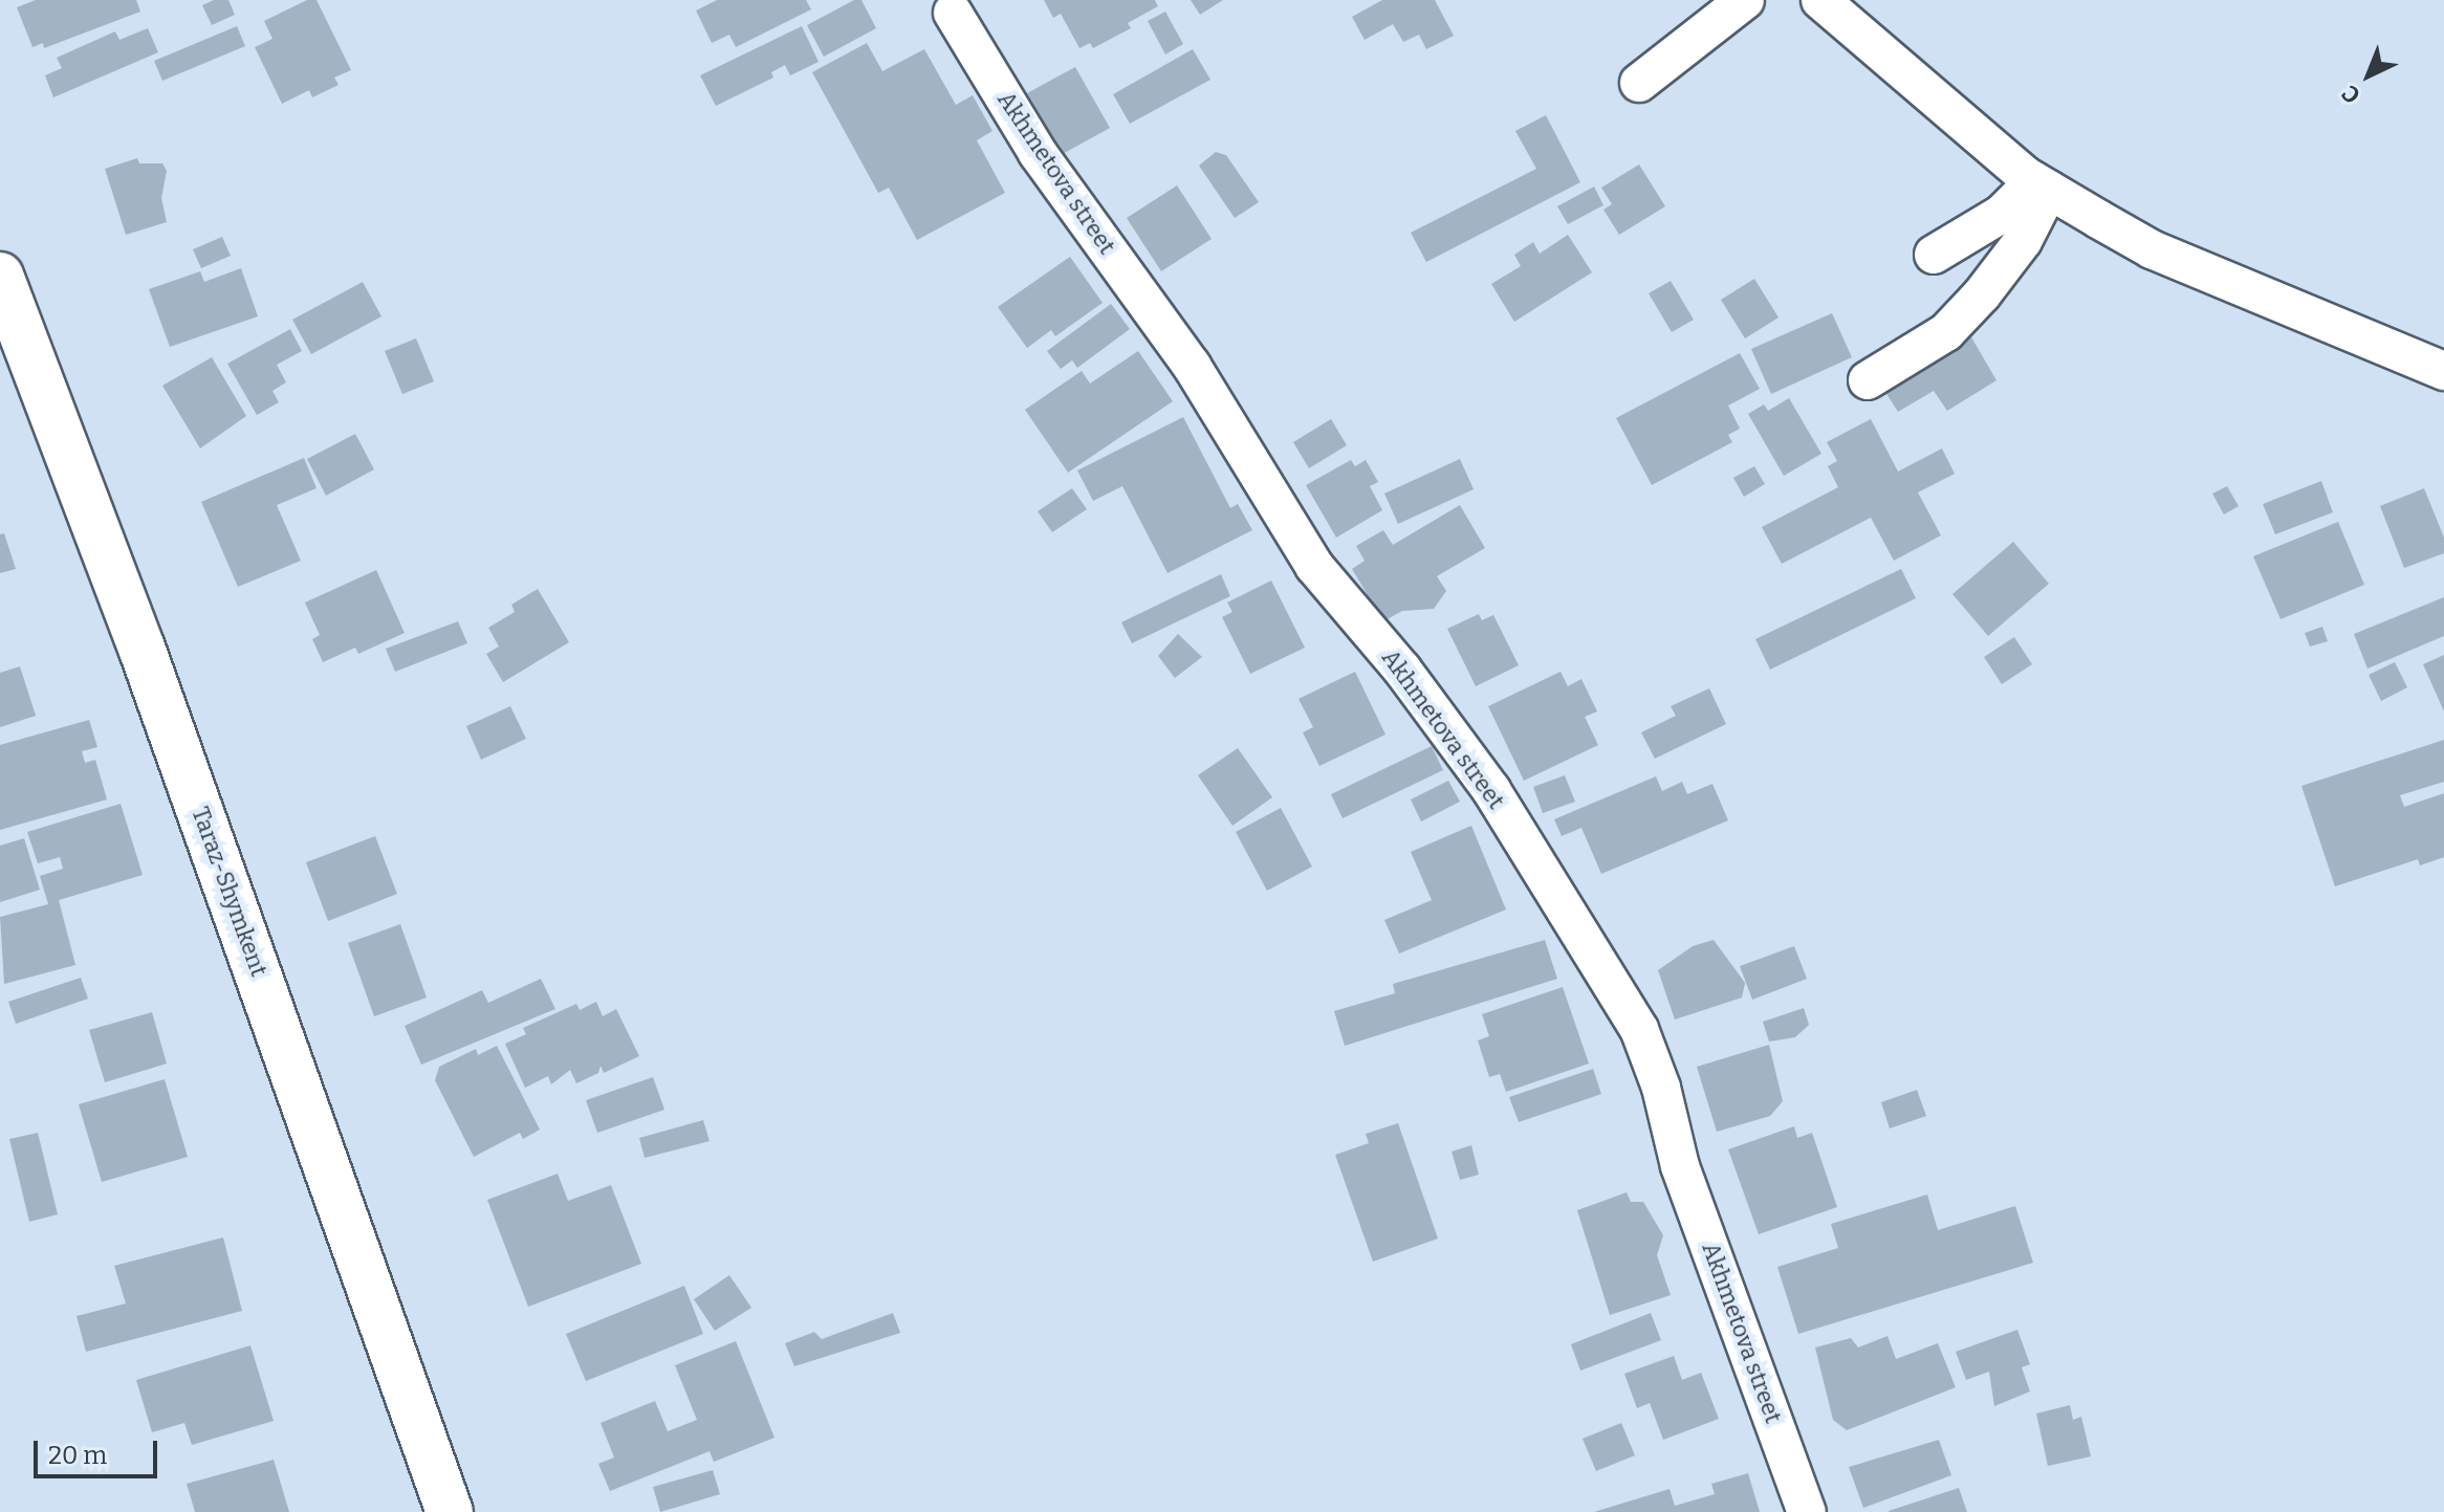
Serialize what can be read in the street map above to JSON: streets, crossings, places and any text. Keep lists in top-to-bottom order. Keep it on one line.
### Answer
{"streets":{"main road":["Taraz-Shymkent"],"street":["Akhmetova street"]},"scale_bar":"20 m","north":"bottom left"}
